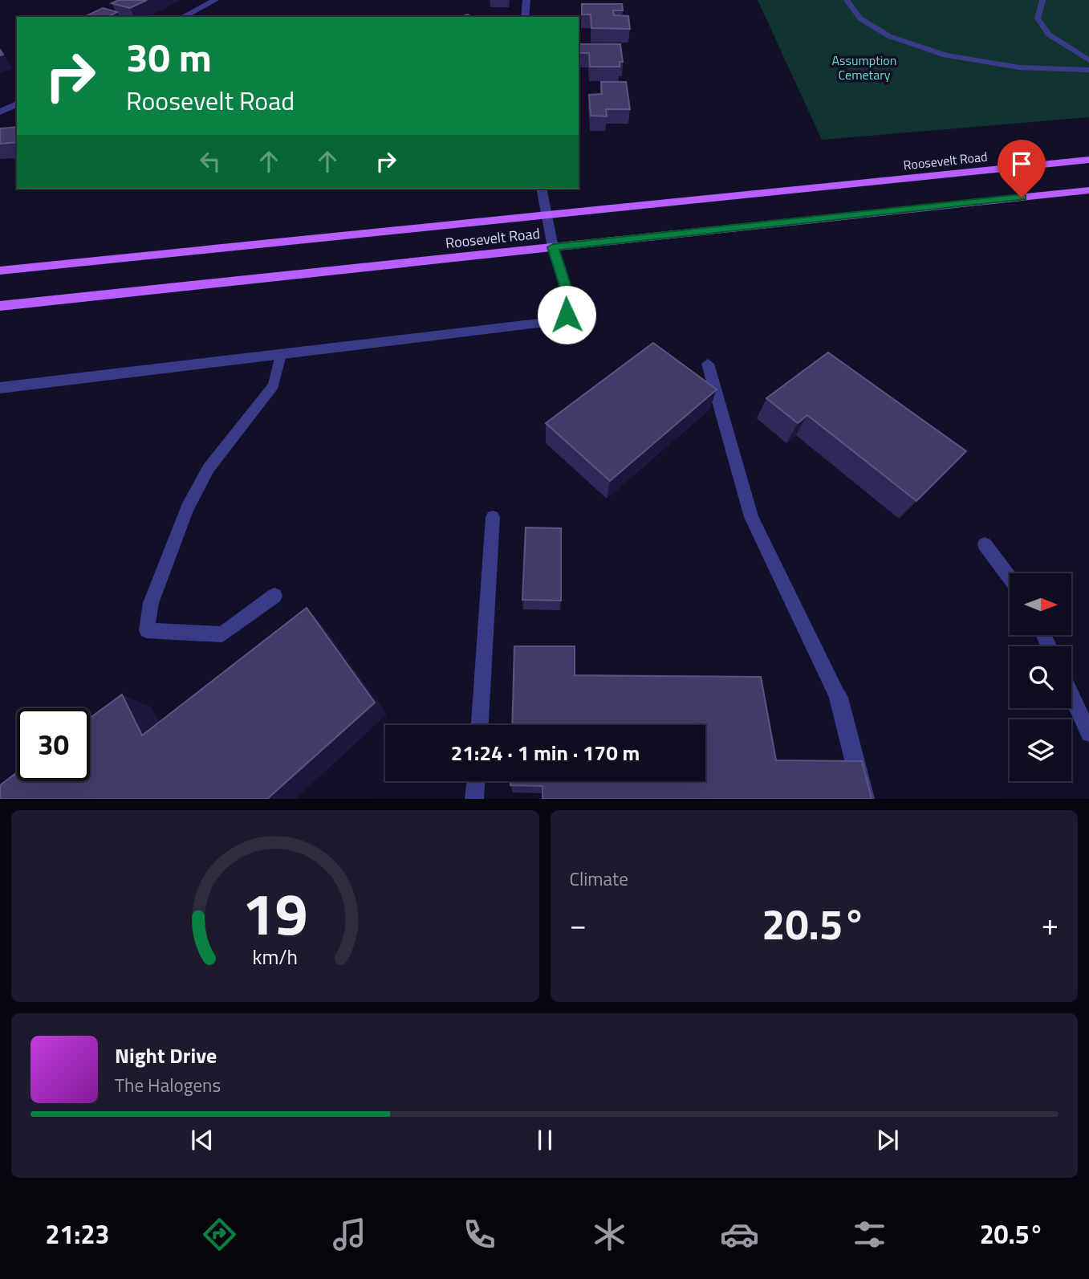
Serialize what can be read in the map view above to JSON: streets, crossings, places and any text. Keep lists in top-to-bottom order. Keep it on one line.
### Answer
{"streets":{"main road":["Roosevelt Road"]},"parks":["Assumption Cemetary"],"north":"right","page":{"turn":["30 m","Roosevelt Road"],"limit":"30","trip":"21:24 · 1 min · 170 m","tile":"Climate","heat":["−","20.5°","+"],"song":["Night Drive","The Halogens"],"tabs":["21:23","20.5°"],"gauge":["19","km/h"]}}
